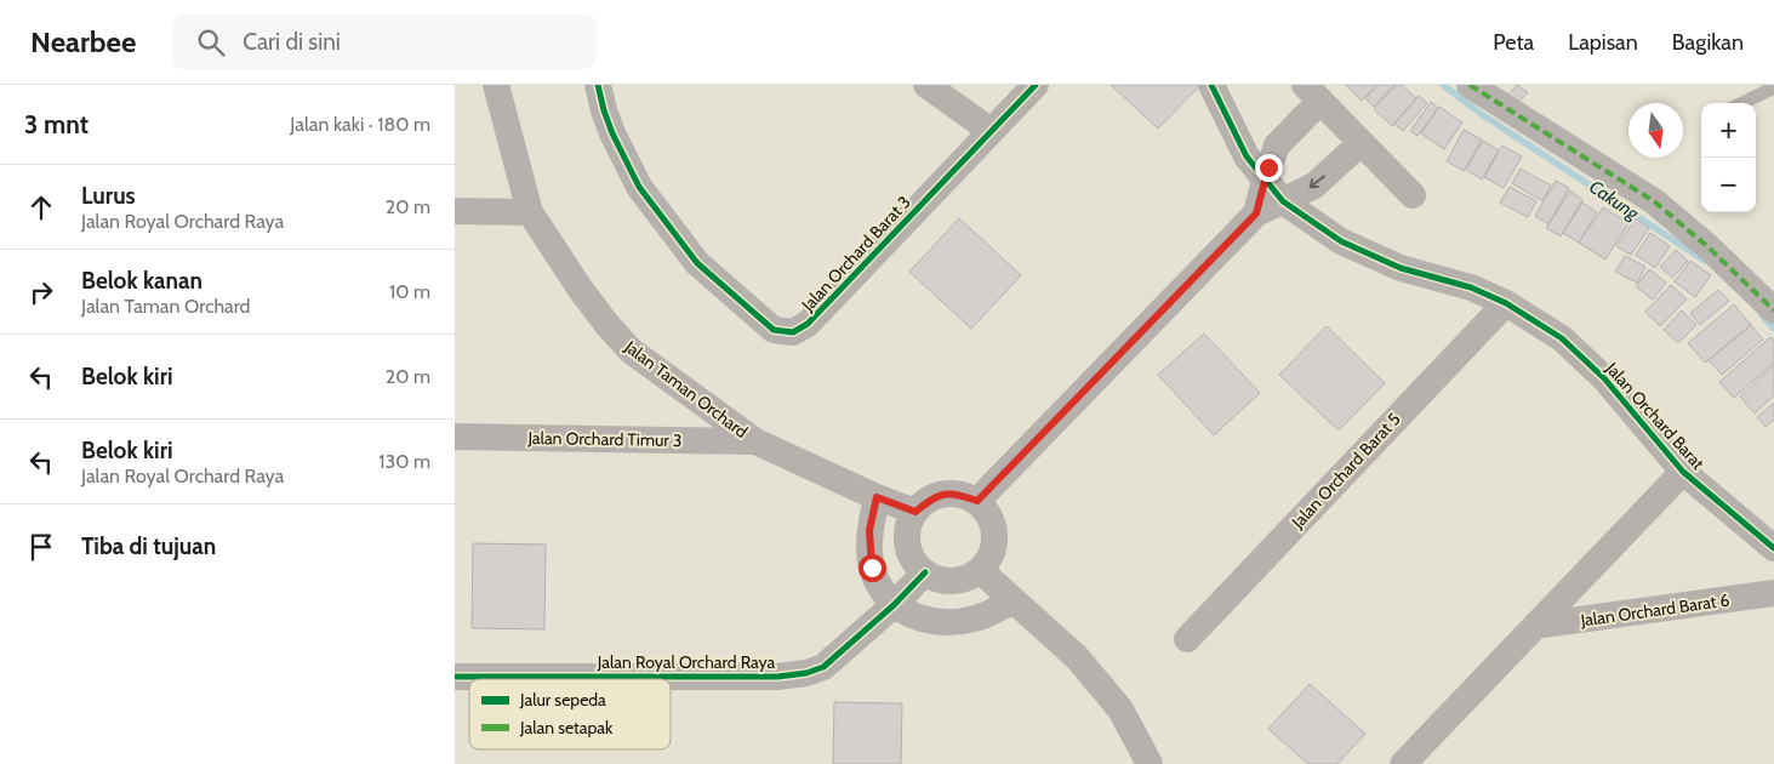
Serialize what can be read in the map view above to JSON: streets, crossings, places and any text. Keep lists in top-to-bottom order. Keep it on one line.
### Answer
{"streets":{"street":["Jalan Orchard Barat 3","Jalan Taman Orchard","Jalan Orchard Barat","Jalan Orchard Timur 3","Jalan Orchard Barat 5","Jalan Orchard Barat 6","Jalan Royal Orchard Raya"]},"crossings":[["Jalan Taman Orchard","Jalan Orchard Timur 3"],["Jalan Taman Orchard","Jalan Royal Orchard Raya"],["Jalan Orchard Barat","Jalan Orchard Barat 5"],["Jalan Orchard Barat","Jalan Orchard Barat 6"]],"water":["Cakung"],"legend":["Jalur sepeda","Jalan setapak"],"north":"bottom","page":{"header":"Nearbee","search":"Cari di sini","nav":["Peta","Lapisan","Bagikan"],"heading":["3 mnt","Jalan kaki · 180 m"],"map_buttons":["+","−"],"list":[["Lurus","Jalan Royal Orchard Raya","20 m"],["Belok kanan","Jalan Taman Orchard","10 m"],["Belok kiri","20 m"],["Belok kiri","Jalan Royal Orchard Raya","130 m"],"Tiba di tujuan"]}}
